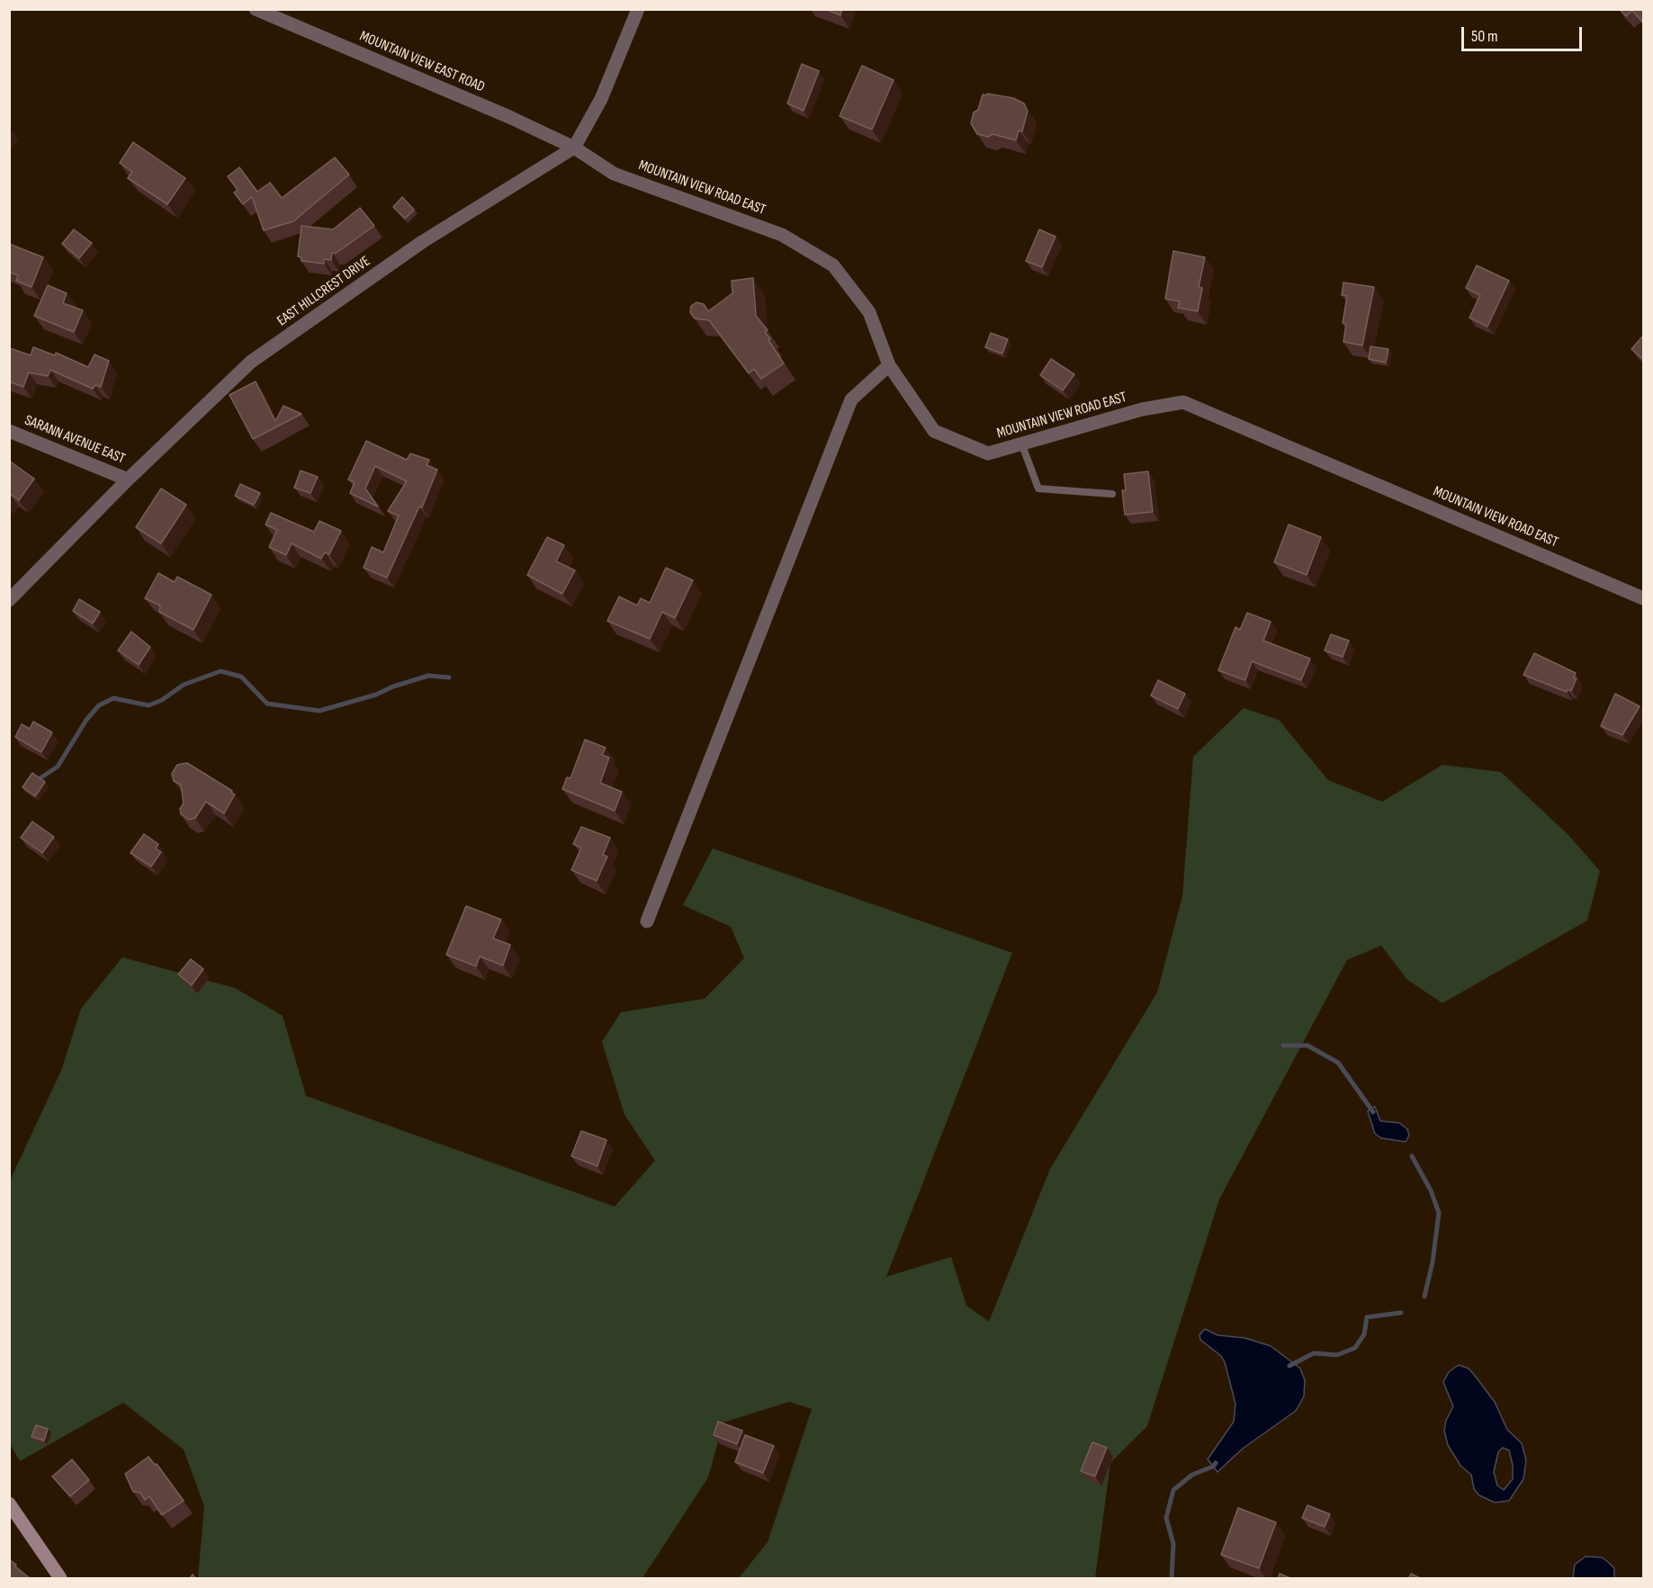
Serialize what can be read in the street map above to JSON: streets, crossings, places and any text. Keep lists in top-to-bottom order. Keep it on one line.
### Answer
{"streets":{"street":["MOUNTAIN VIEW EAST ROAD","MOUNTAIN VIEW ROAD EAST","EAST HILLCREST DRIVE","SARANN AVENUE EAST"]},"crossings":[["MOUNTAIN VIEW EAST ROAD","MOUNTAIN VIEW ROAD EAST"],["MOUNTAIN VIEW EAST ROAD","EAST HILLCREST DRIVE"],["MOUNTAIN VIEW ROAD EAST","EAST HILLCREST DRIVE"],["EAST HILLCREST DRIVE","SARANN AVENUE EAST"]],"scale_bar":"50 m"}
